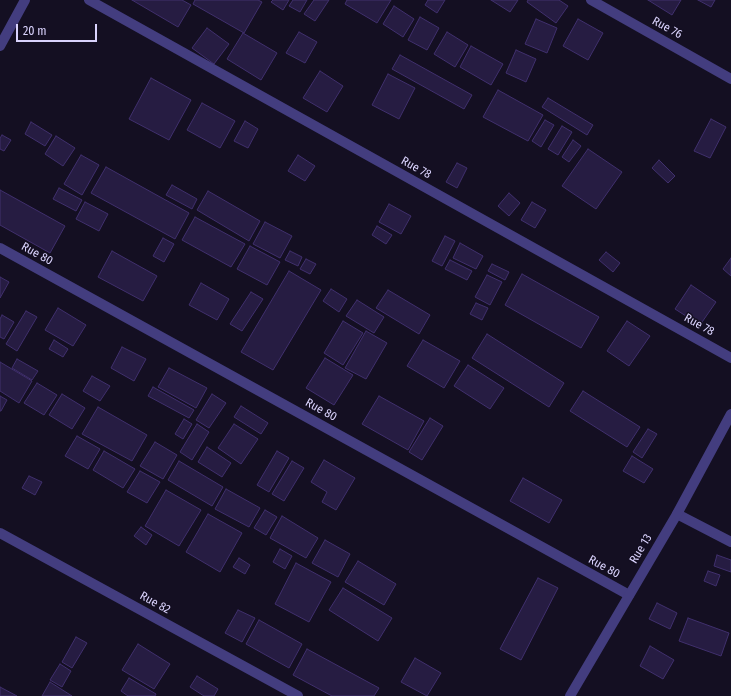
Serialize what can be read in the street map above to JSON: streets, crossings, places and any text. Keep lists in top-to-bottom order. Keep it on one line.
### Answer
{"streets":{"street":["Rue 76","Rue 78","Rue 80","Rue 13","Rue 82"]},"crossings":[["Rue 80","Rue 13"]],"scale_bar":"20 m"}
